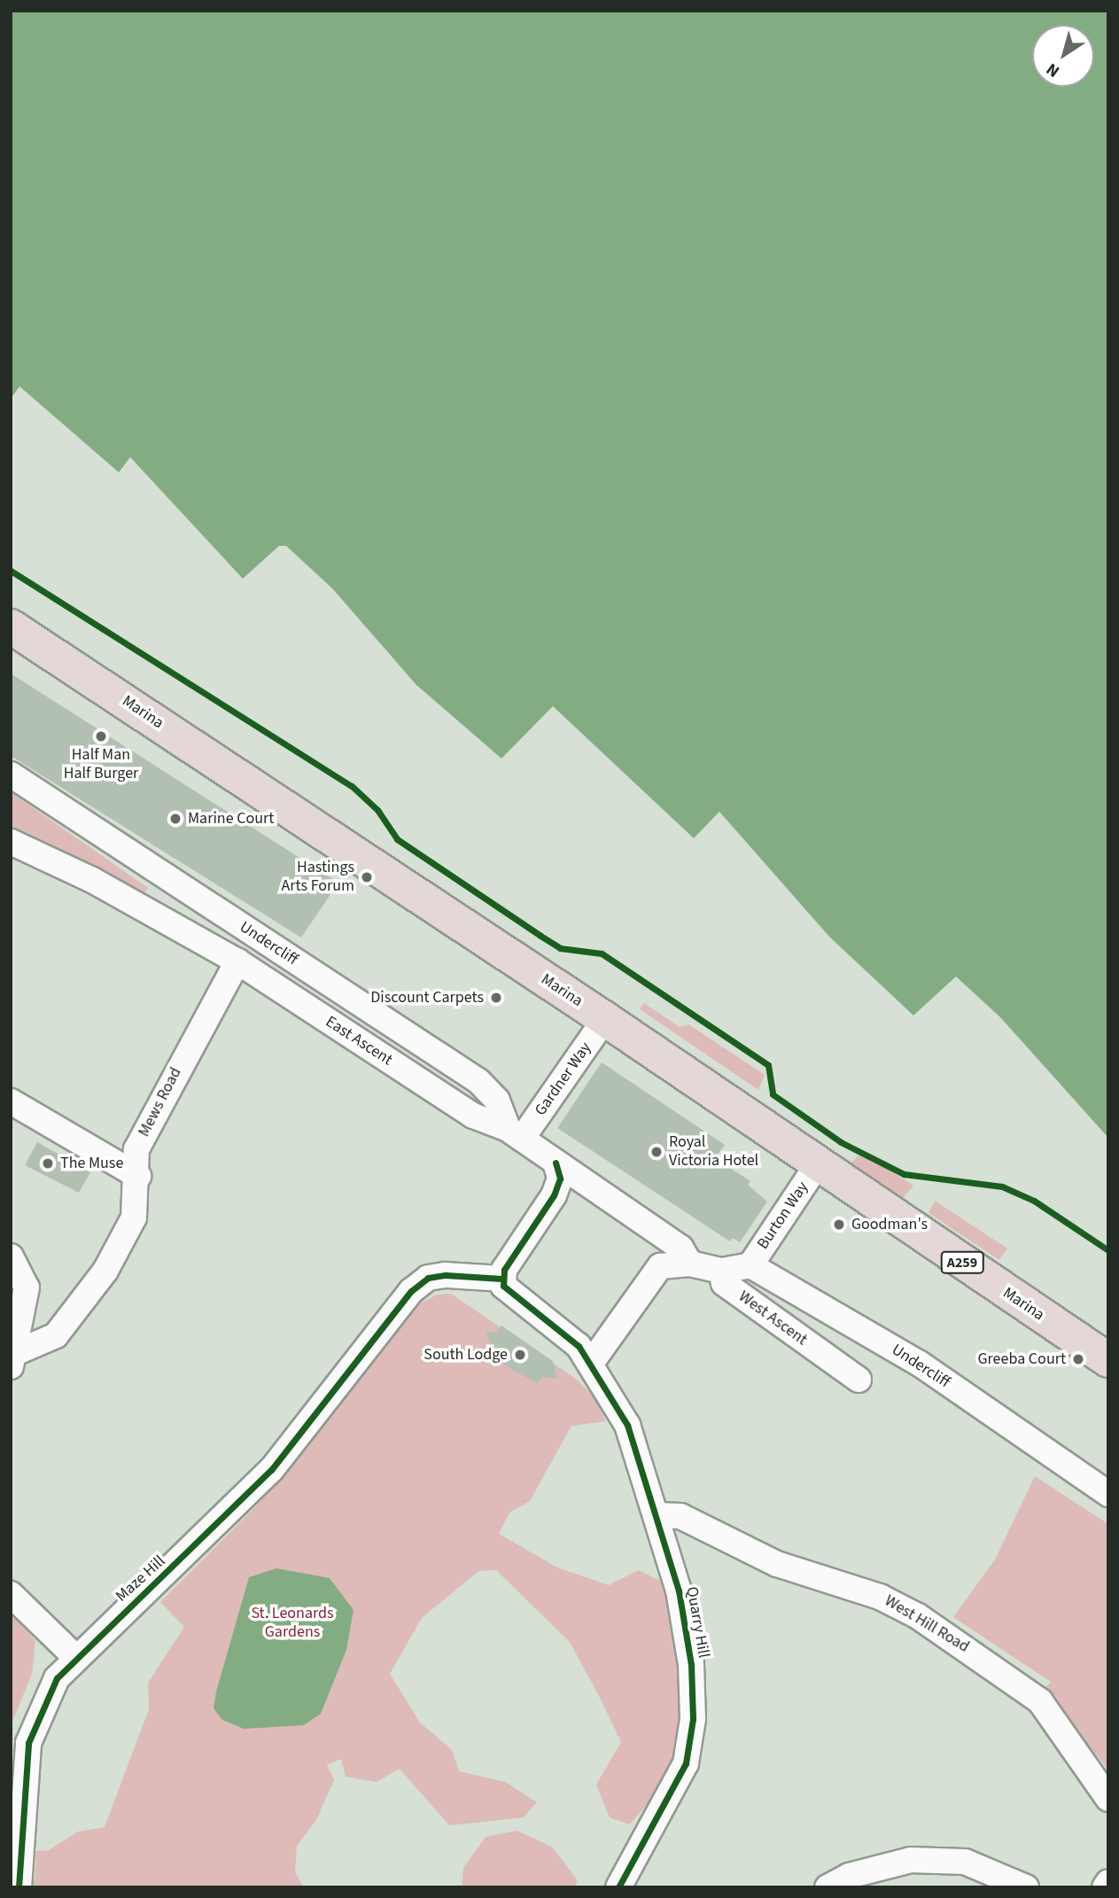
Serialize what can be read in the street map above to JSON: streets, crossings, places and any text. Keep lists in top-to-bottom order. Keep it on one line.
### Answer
{"streets":{"highway":["Marina","A259"],"street":["Undercliff","East Ascent","Gardner Way","Mews Road","Burton Way","West Ascent","Maze Hill","Quarry Hill","West Hill Road"]},"crossings":[["Marina","Gardner Way"],["Marina","Burton Way"],["Undercliff","East Ascent"],["Undercliff","Gardner Way"],["Undercliff","Burton Way"],["East Ascent","Gardner Way"],["East Ascent","Mews Road"],["Maze Hill","Quarry Hill"],["Quarry Hill","West Hill Road"]],"parks":["St. Leonards Gardens"],"places":["Half Man Half Burger","Marine Court","Hastings Arts Forum","Discount Carpets","Royal Victoria Hotel","The Muse","Goodman's","South Lodge","Greeba Court"],"north":"bottom left"}
